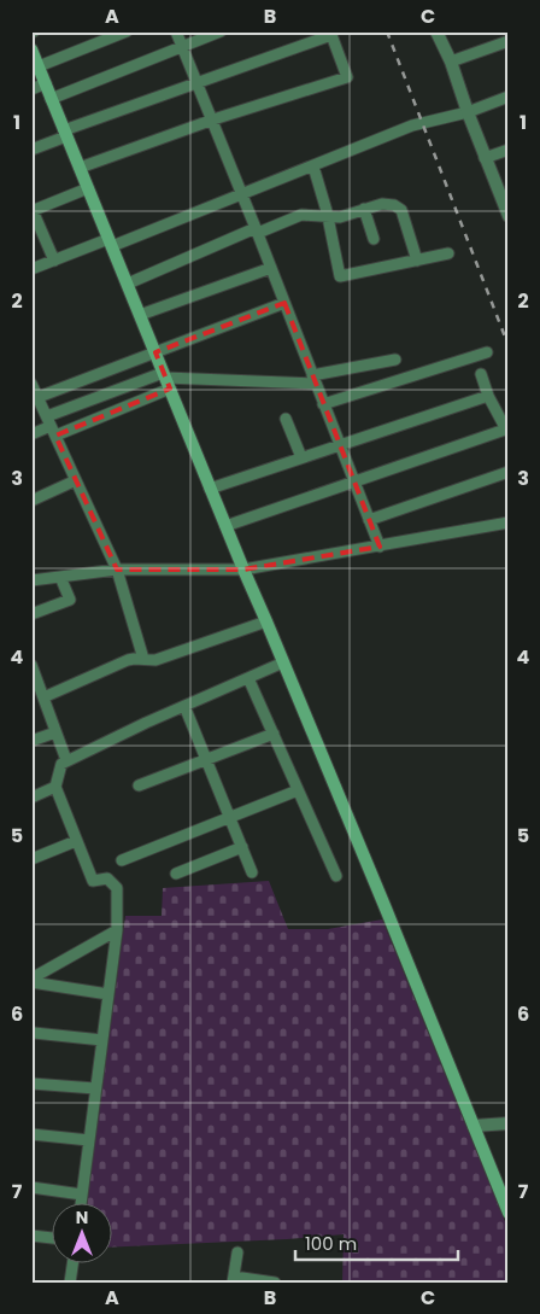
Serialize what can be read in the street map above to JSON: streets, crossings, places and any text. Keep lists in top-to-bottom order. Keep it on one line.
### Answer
{"scale_bar":"100 m","north":"top","grid":{"columns":["A","B","C"],"rows":["1","2","3","4","5","6","7"]}}
